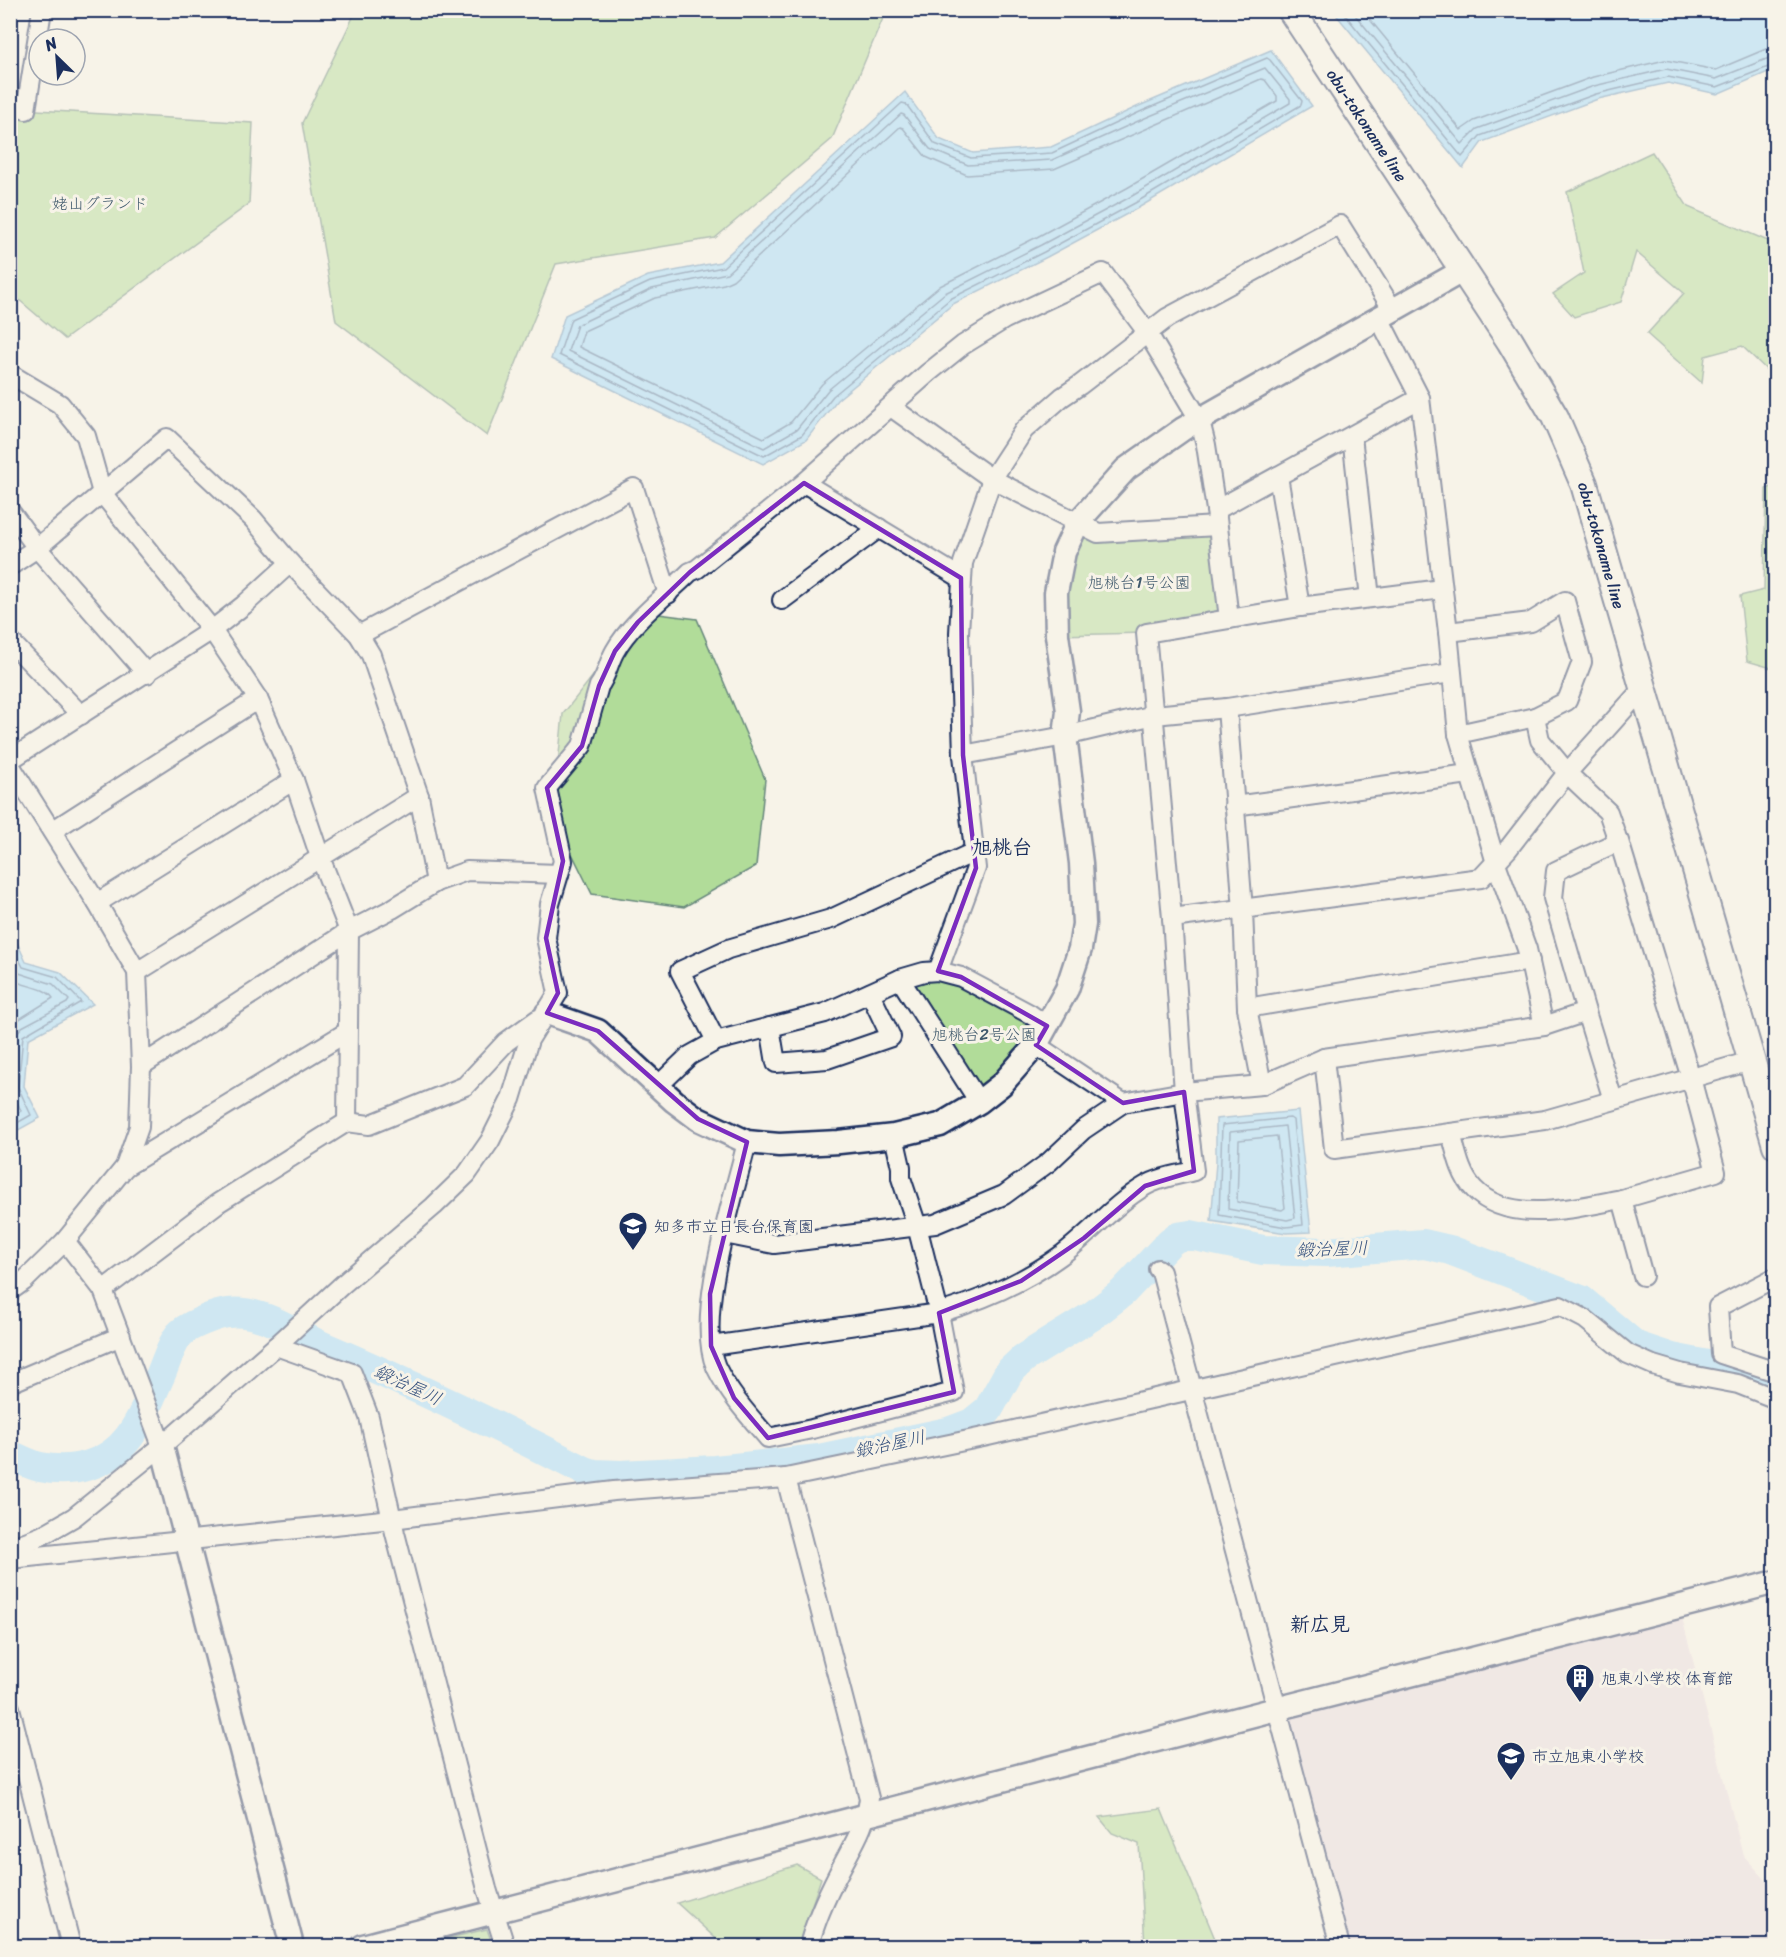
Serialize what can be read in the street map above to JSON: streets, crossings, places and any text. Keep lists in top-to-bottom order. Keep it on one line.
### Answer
{"streets":{"main road":["obu-tokoname line"]},"districts":["旭桃台","新広見"],"water":["鍛治屋川"],"parks":["姥山グランド","旭桃台1号公園","旭桃台2号公園"],"places":{"school or university":["知多市立日長台保育園","市立旭東小学校"],"building":["旭東小学校 体育館"]},"north":"top left"}
